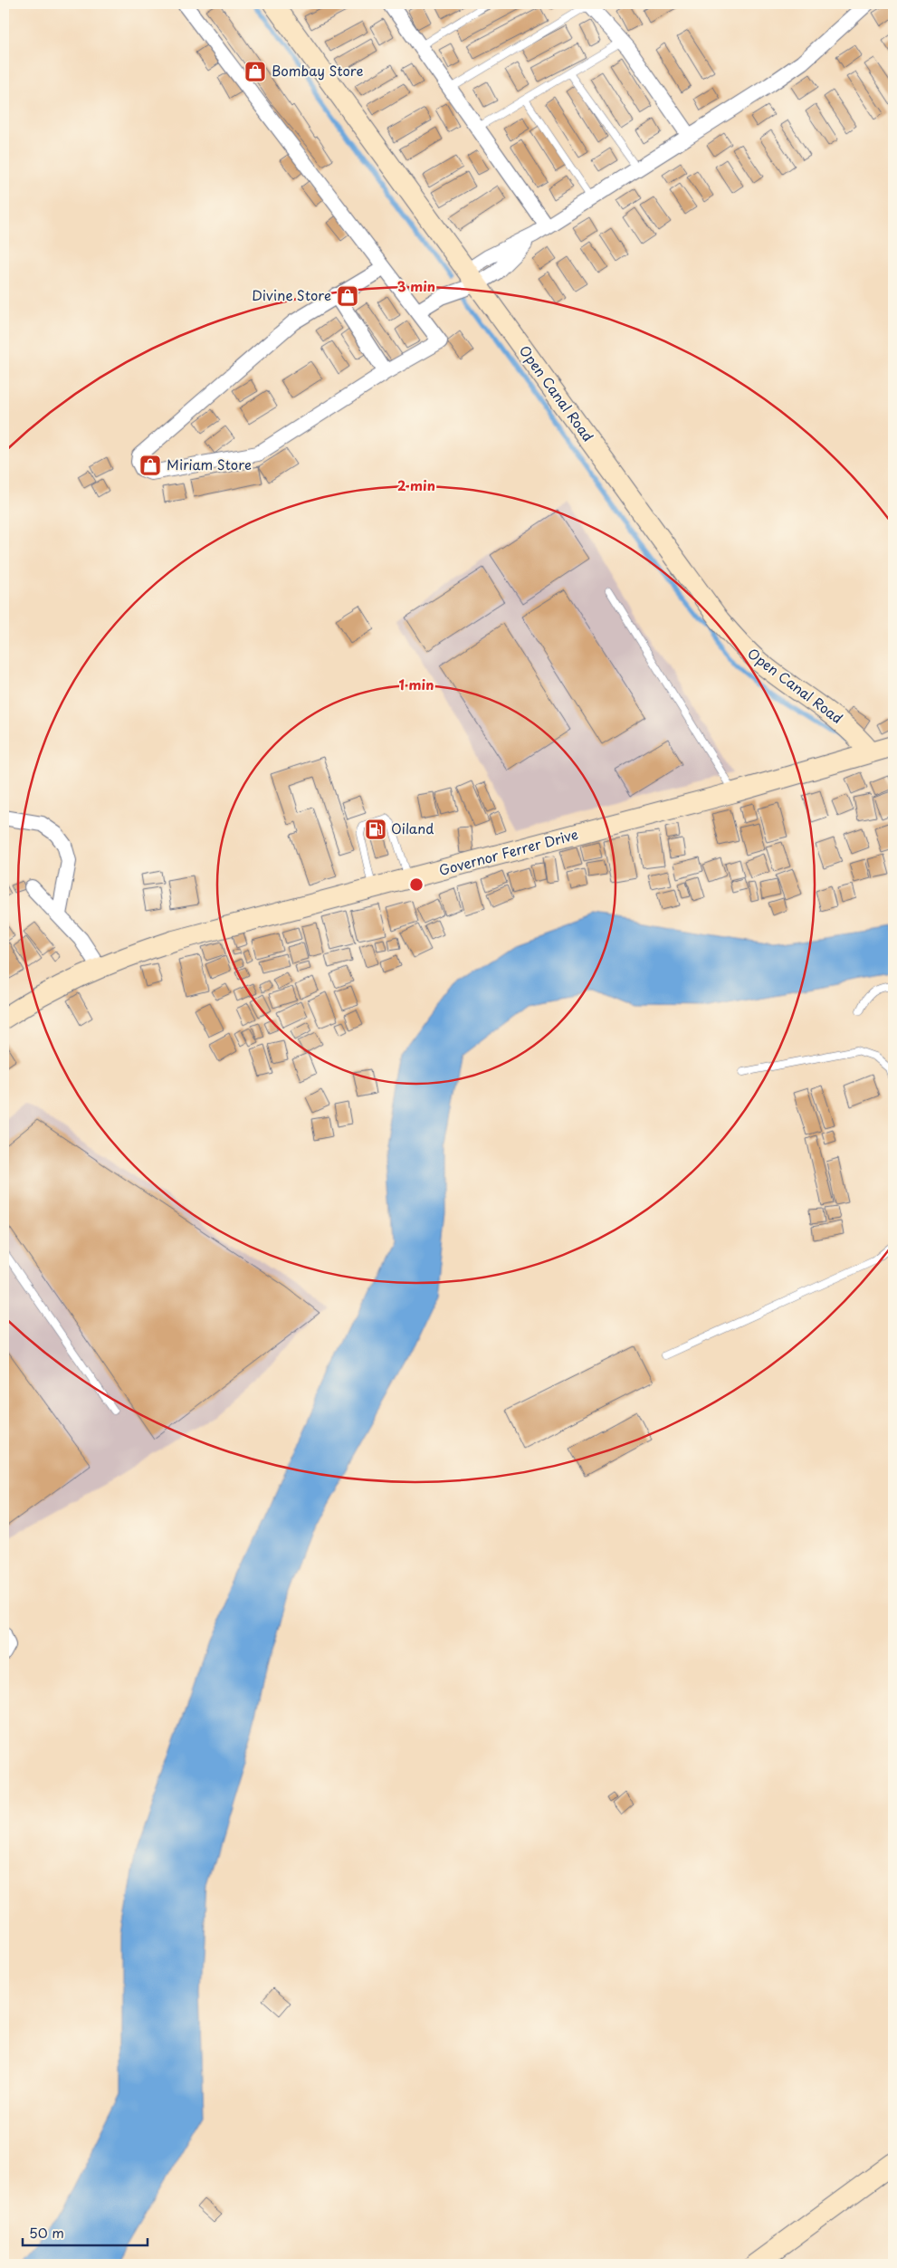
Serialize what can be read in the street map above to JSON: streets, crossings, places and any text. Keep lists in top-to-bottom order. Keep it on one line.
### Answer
{"streets":{"street":["Open Canal Road","Governor Ferrer Drive"]},"crossings":[["Open Canal Road","Governor Ferrer Drive"]],"places":{"shop":["Bombay Store","Divine Store","Miriam Store"],"fuel station":["Oiland"]},"scale_bar":"50 m","rings":["3 min","2 min","1 min"]}
